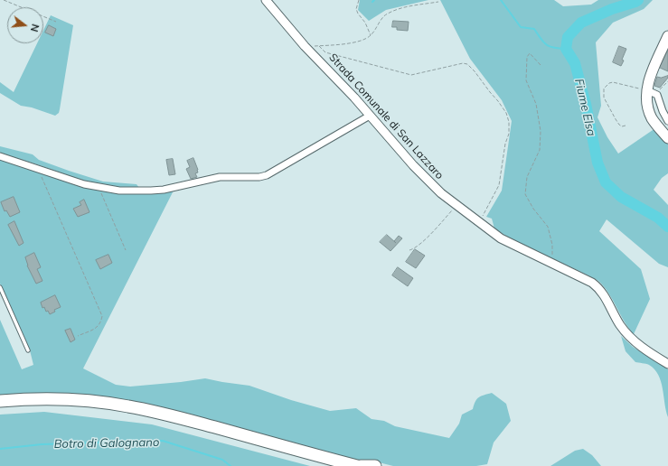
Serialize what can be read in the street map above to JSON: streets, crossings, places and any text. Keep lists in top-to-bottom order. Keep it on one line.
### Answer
{"streets":{"street":["Strada Comunale di San Lazzaro"]},"water":["Fiume Elsa","Botro di Galognano"],"north":"right"}
